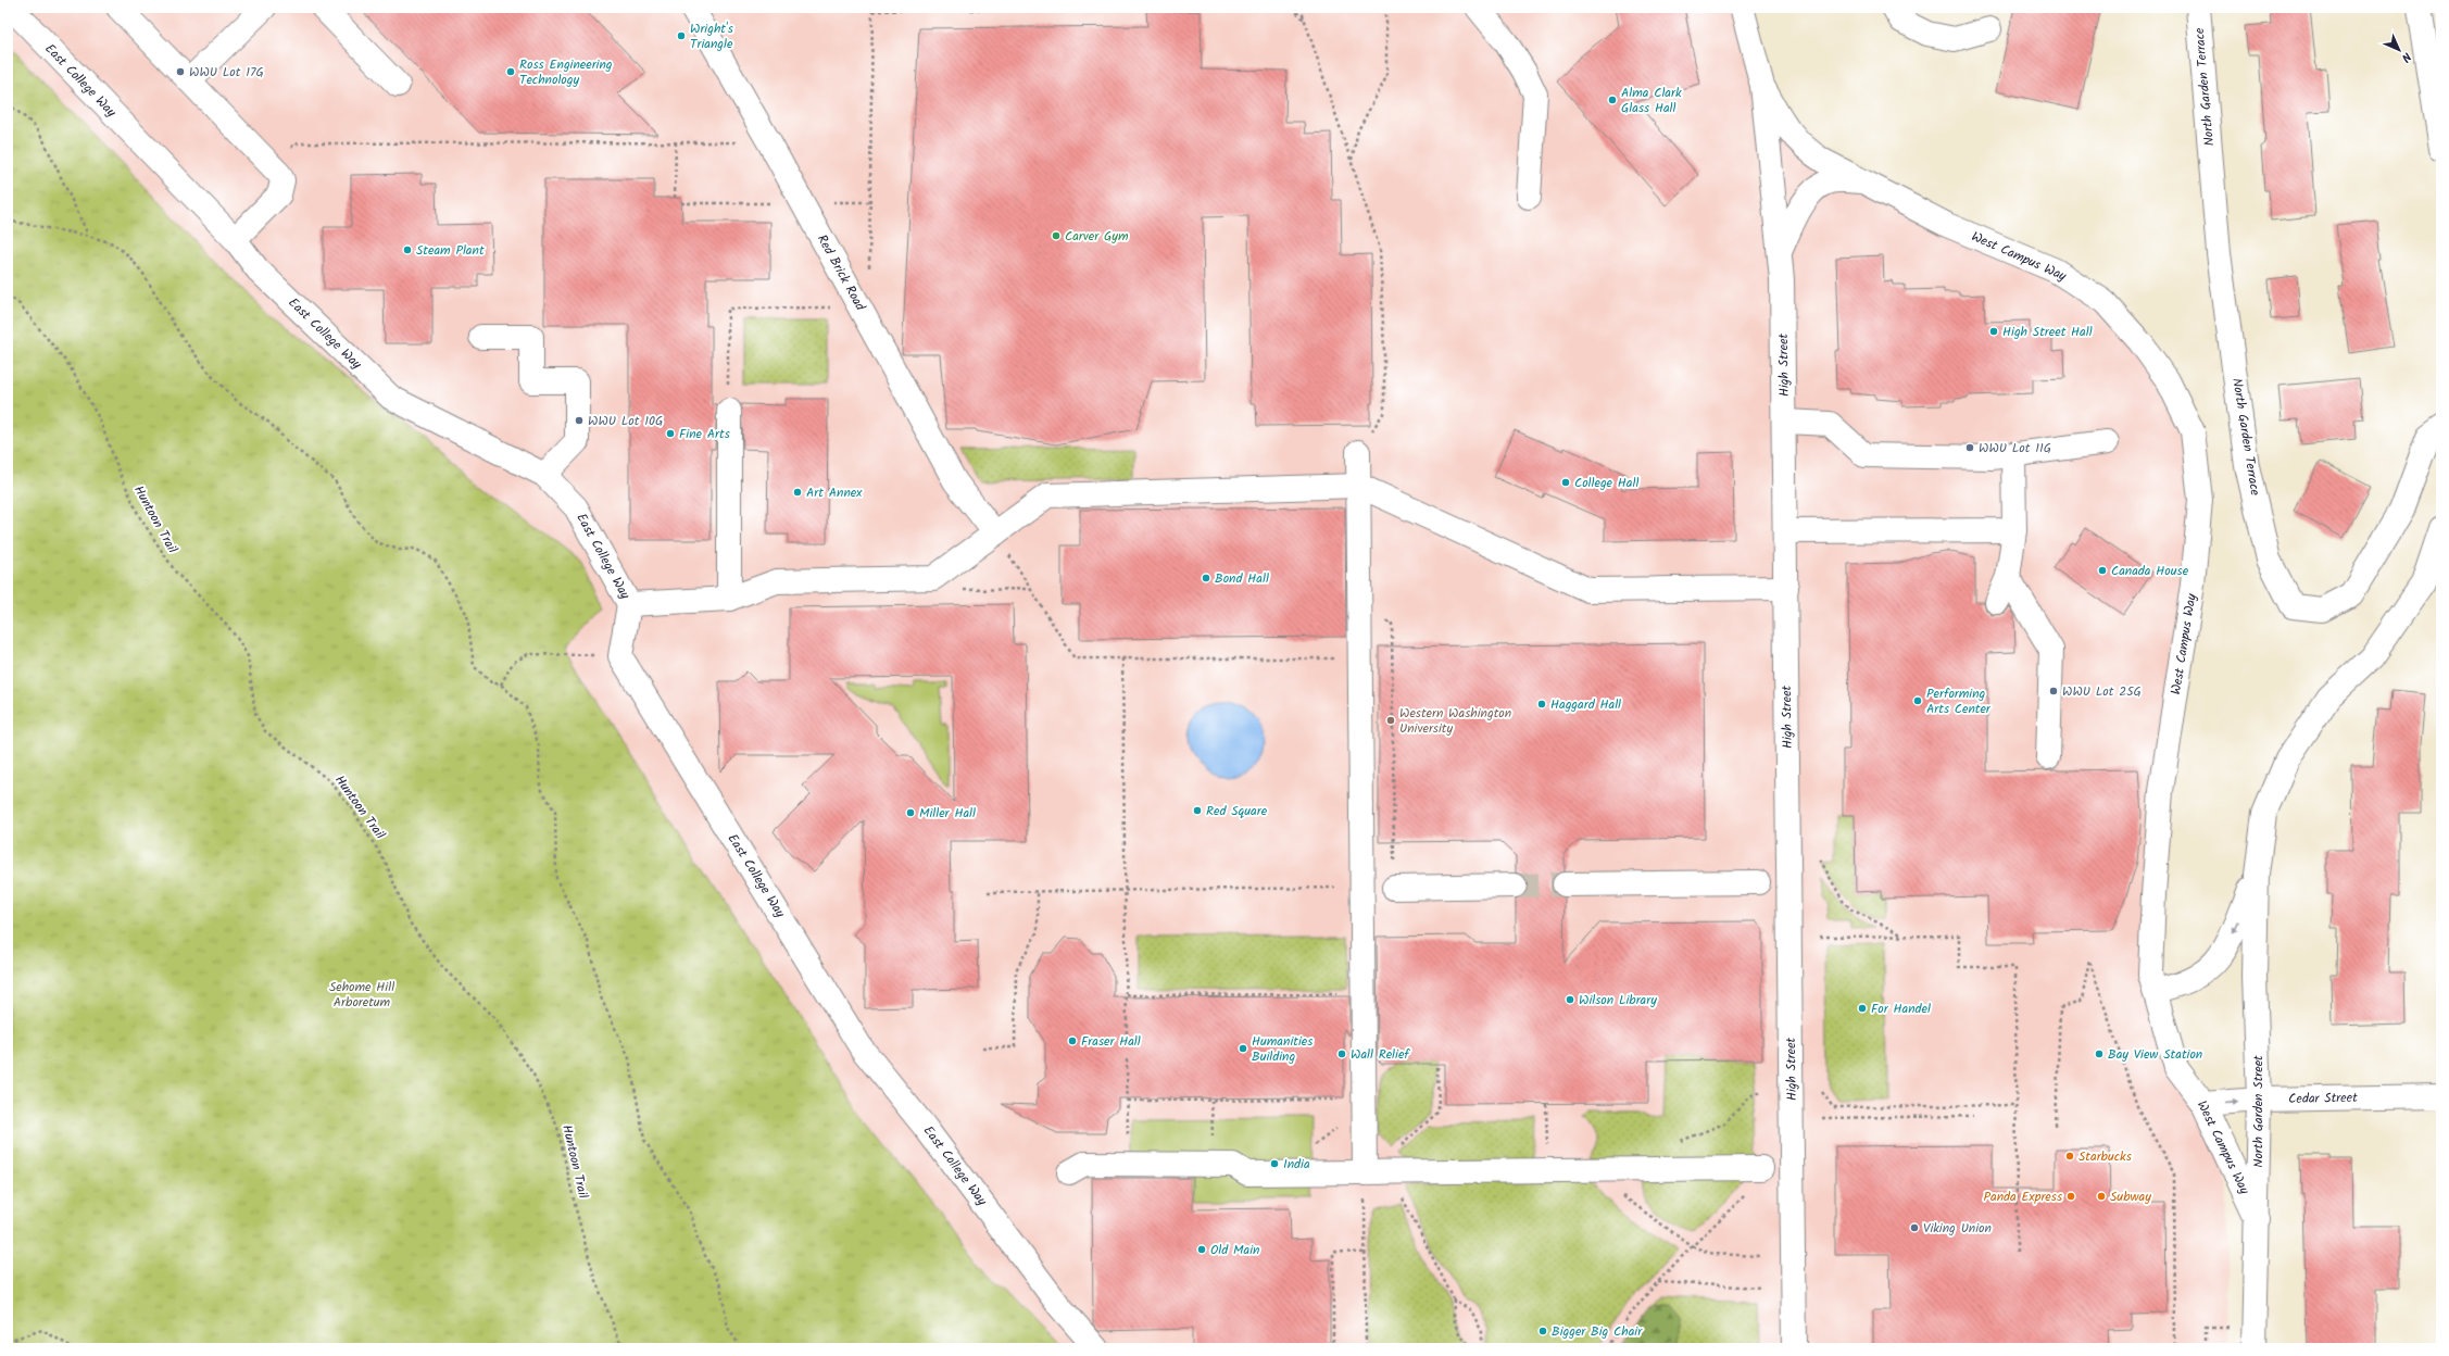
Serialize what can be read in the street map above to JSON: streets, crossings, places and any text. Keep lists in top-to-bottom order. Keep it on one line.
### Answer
{"streets":{"street":["East College Way","North Garden Terrace","West Campus Way","Red Brick Road","High Street","Cedar Street","North Garden Street"],"path":["Huntoon Trail"]},"crossings":[["West Campus Way","High Street"],["West Campus Way","Cedar Street"],["West Campus Way","North Garden Street"],["Cedar Street","North Garden Street"]],"parks":["Sehome Hill Arboretum"],"places":["Wright's Triangle","WWU Lot 17G","Ross Engineering Technology","Alma Clark Glass Hall","Carver Gym","Steam Plant","High Street Hall","WWU Lot 10G","Fine Arts","WWU Lot 11G","College Hall","Art Annex","Canada House","Bond Hall","WWU Lot 25G","Performing Arts Center","Haggard Hall","Western Washington University","Red Square","Miller Hall","Wilson Library","For Handel","Fraser Hall","Humanities Building","Wall Relief","Bay View Station","Starbucks","India","Panda Express","Subway","Viking Union","Old Main","Bigger Big Chair"],"north":"bottom right"}
